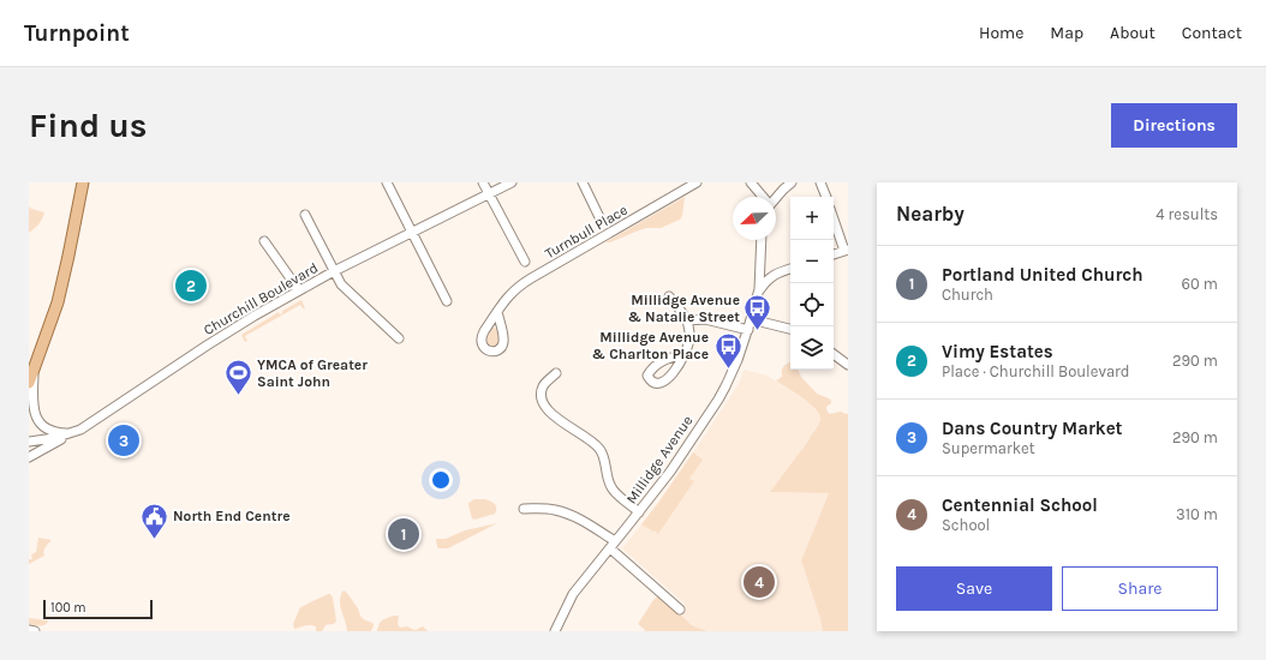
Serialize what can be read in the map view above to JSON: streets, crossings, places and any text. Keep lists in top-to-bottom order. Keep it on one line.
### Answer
{"streets":{"street":["Turnbull Place","Churchill Boulevard","Millidge Avenue"]},"places":{"bus stop":["Millidge Avenue & Natalie Street","Millidge Avenue & Charlton Place"],"sports":["YMCA of Greater Saint John"],"public building":["North End Centre"]},"scale_bar":"100 m","north":"bottom left","page":{"header":"Turnpoint","nav":["Home","Map","About","Contact"],"buttons":["Directions",["Save","Share"]],"title":"Find us","heading":["Nearby","4 results"],"map_buttons":["+","−"],"list":[{"mark":"1","name":"Portland United Church","note":"Church","value":"60 m"},{"mark":"2","name":"Vimy Estates","note":"Place · Churchill Boulevard","value":"290 m"},{"mark":"3","name":"Dans Country Market","note":"Supermarket","value":"290 m"},{"mark":"4","name":"Centennial School","note":"School","value":"310 m"}],"pins":["2","3","1","4"],"scale":"100 m"}}
